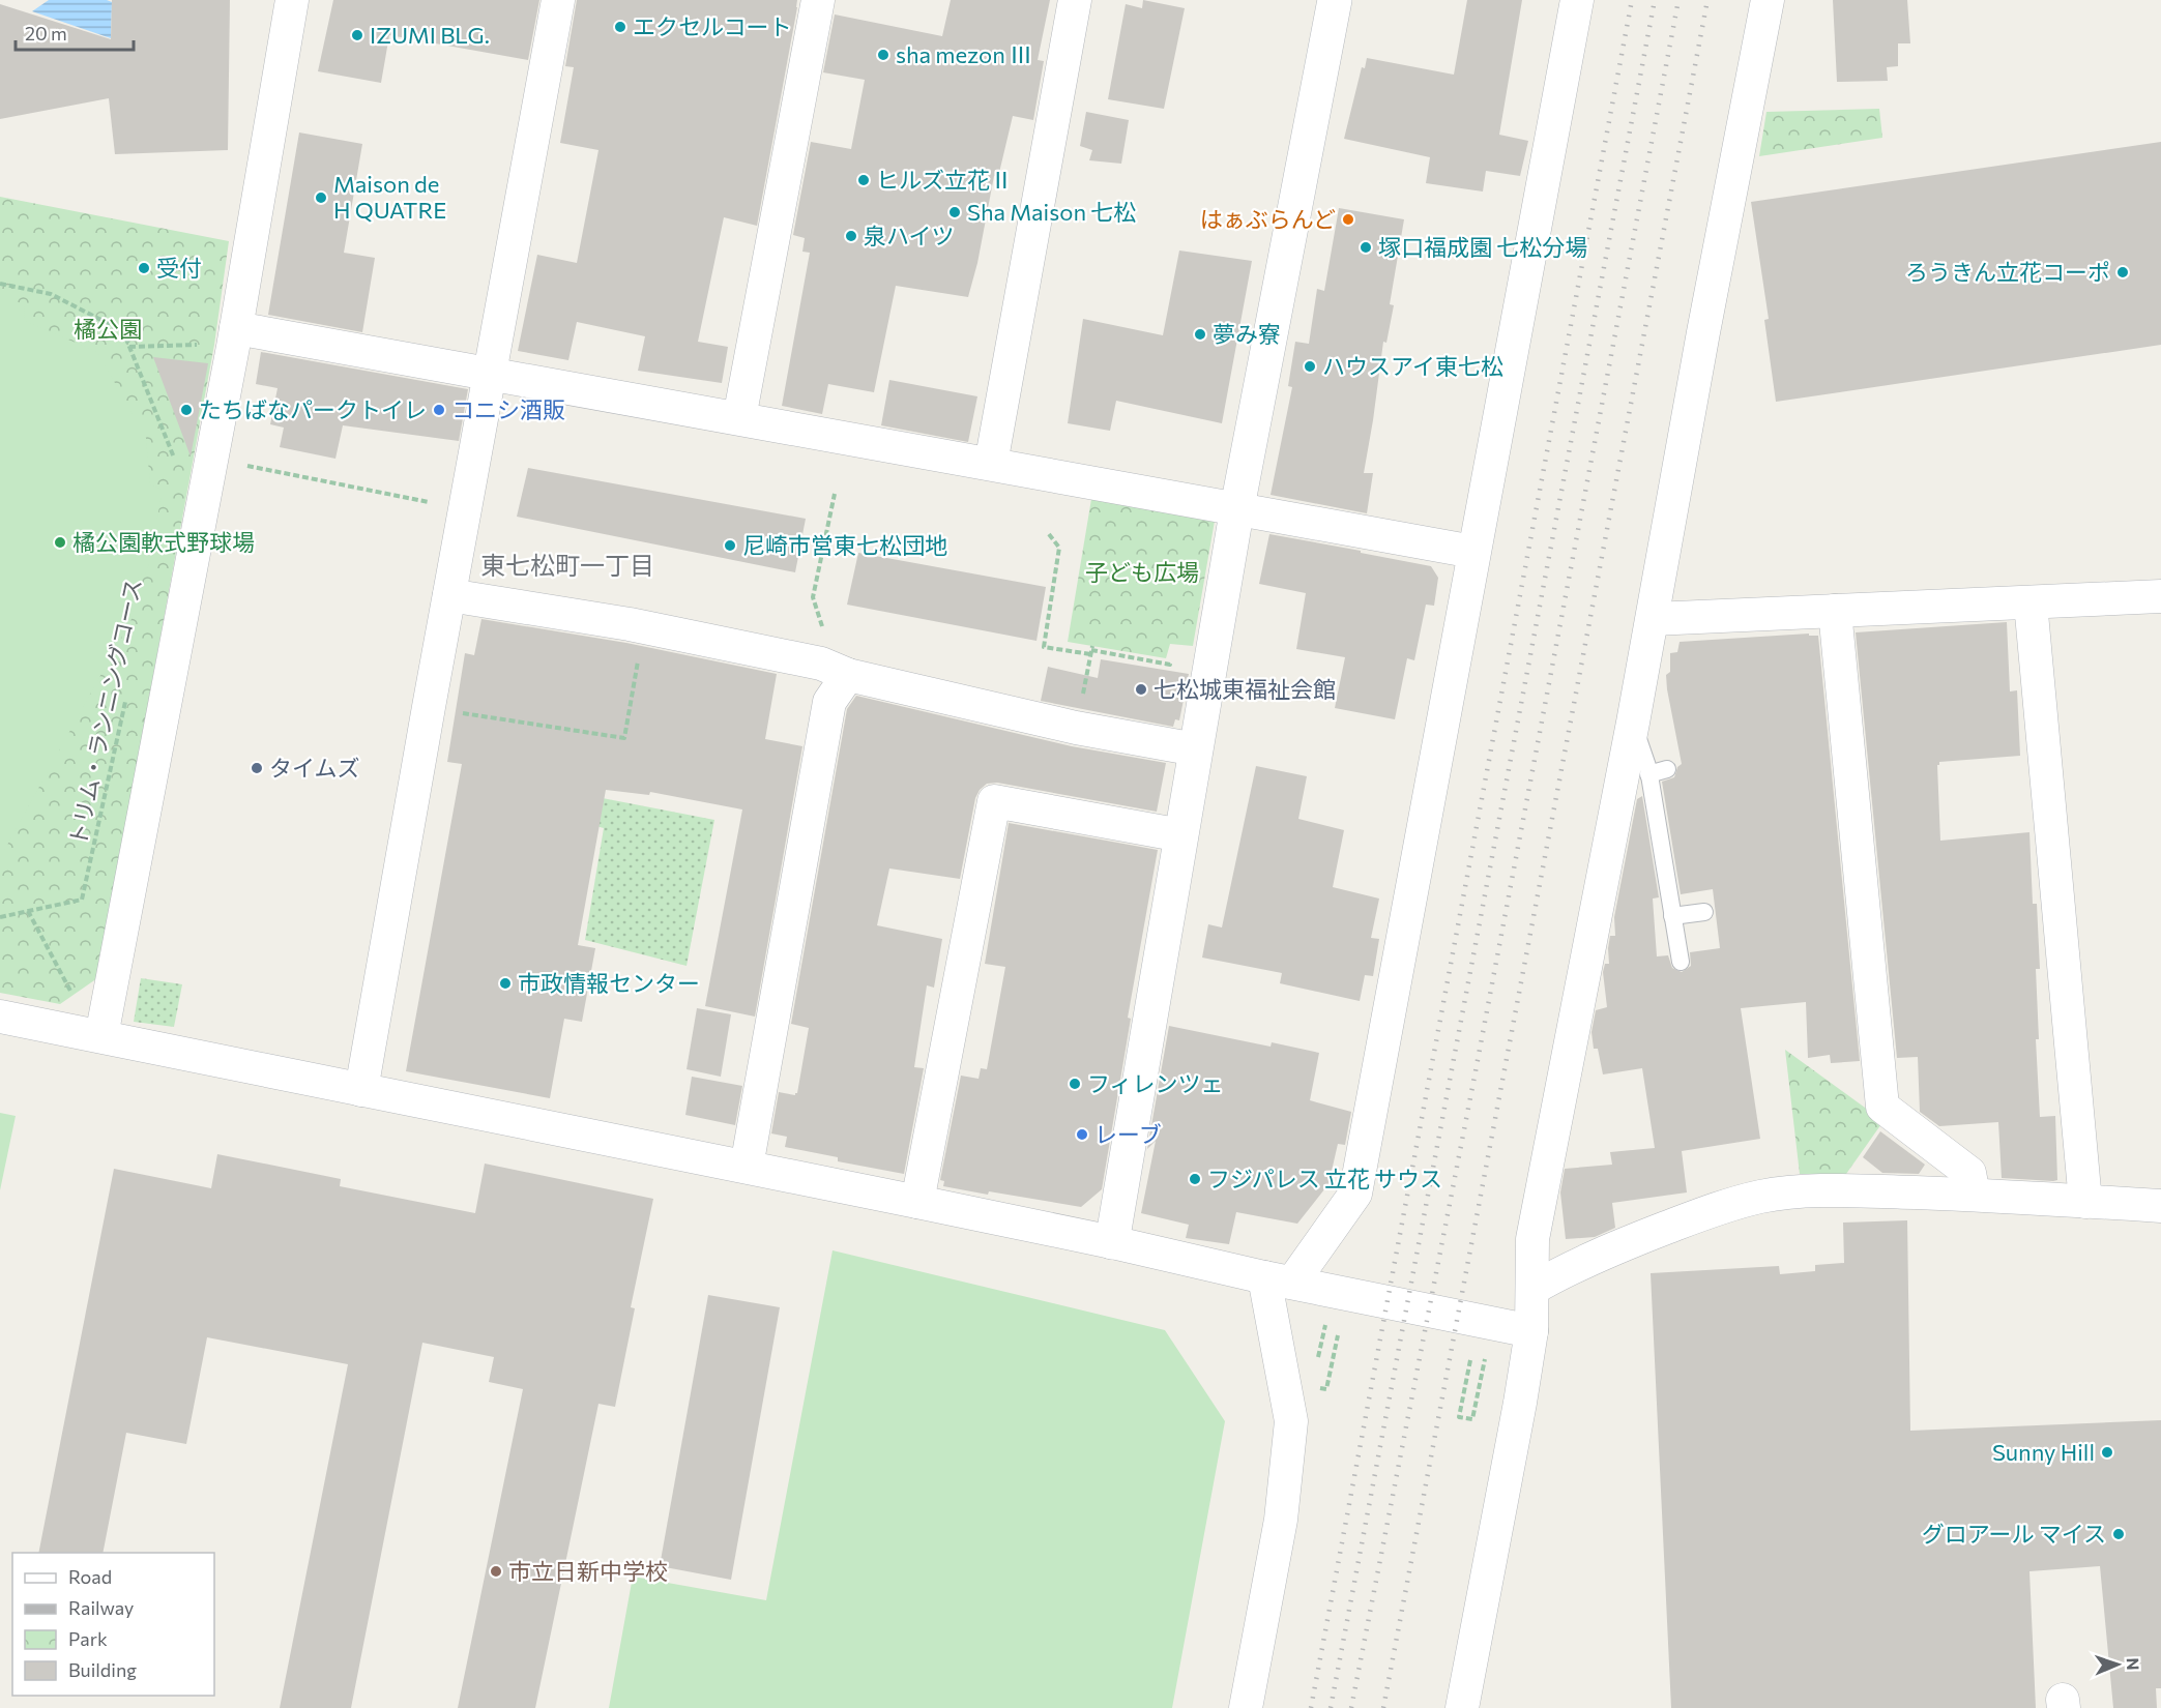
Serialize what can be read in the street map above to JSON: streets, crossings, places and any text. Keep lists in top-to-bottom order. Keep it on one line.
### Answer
{"streets":{"path":["トリム・ランニングコース"]},"districts":["東七松町一丁目"],"parks":["橘公園","子ども広場"],"places":["エクセルコート","IZUMI BLG.","sha mezon Ⅲ","ヒルズ立花Ⅱ","Maison de H QUATRE","Sha Maison 七松","はぁぶらんど","泉ハイツ","塚口福成園 七松分場","受付","ろうきん立花コーポ","夢み寮","ハウスアイ東七松","たちばなパークトイレ","コニシ酒販","橘公園軟式野球場","尼崎市営東七松団地","七松城東福祉会館","タイムズ","市政情報センター","フィレンツェ","レーブ","フジパレス 立花 サウス","Sunny Hill","グロアール マイス","市立日新中学校"],"legend":["Road","Railway","Park","Building"],"scale_bar":"20 m","north":"right"}
